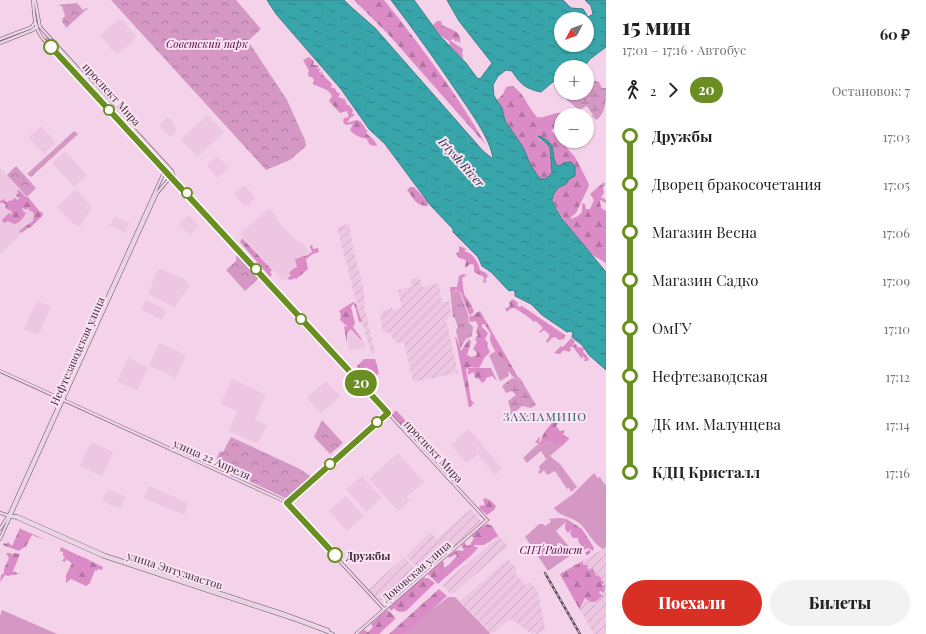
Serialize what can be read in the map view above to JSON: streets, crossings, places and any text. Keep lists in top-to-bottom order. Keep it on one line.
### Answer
{"streets":{"main road":["проспект Мира","Нефтезаводская улица","улица 22 Апреля","улица Энтузиастов","Доковская улица"]},"crossings":[["проспект Мира","Нефтезаводская улица"],["проспект Мира","Доковская улица"],["Нефтезаводская улица","улица 22 Апреля"],["Нефтезаводская улица","улица Энтузиастов"],["улица 22 Апреля","Доковская улица"]],"districts":["ЗАХЛАМИНО"],"water":["Irtysh River"],"parks":["Советский парк","СНТ Радист"],"places":["Дружбы"],"lines":["bus line 20"],"north":"bottom left","page":{"on_map":"20","heading":["15 мин","17:01 – 17:16 · Автобус","60 ₽"],"map_buttons":["+","−"],"legs":["2","20","Остановок: 7"],"list":[{"name":"Дружбы","value":"17:03"},{"name":"Дворец бракосочетания","value":"17:05"},{"name":"Магазин Весна","value":"17:06"},{"name":"Магазин Садко","value":"17:09"},{"name":"ОмГУ","value":"17:10"},{"name":"Нефтезаводская","value":"17:12"},{"name":"ДК им. Малунцева","value":"17:14"},{"name":"КДЦ Кристалл","value":"17:16"}],"buttons":["Поехали","Билеты"]}}
